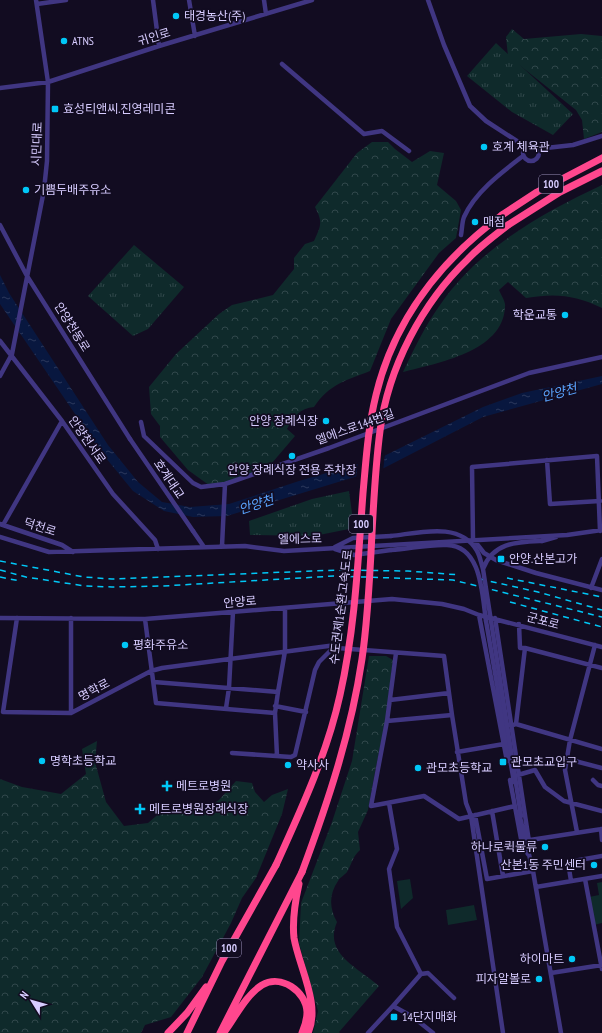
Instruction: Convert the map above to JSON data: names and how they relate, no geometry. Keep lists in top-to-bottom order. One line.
{"streets":{"highway":["100","수도권제1순환고속도로"],"street":["귀인로","시민대로","안양천동로","엘에스로144번길","안양천서로","호계대교","덕천로","엘에스로","안양로","군포로","명학로"]},"crossings":[["귀인로","시민대로"],["시민대로","안양천동로"],["시민대로","안양천서로"],["안양천동로","호계대교"],["안양천서로","엘에스로"],["호계대교","엘에스로"],["덕천로","엘에스로"],["안양로","군포로"],["안양로","명학로"]],"water":["안양천"],"places":{"other":["태경농산(주)","ATNS","호계 체육관","기쁨두배주유소","매점","학운교통","안양 장례식장","안양 장례식장 전용 주차장","평화주유소","명학초등학교","약사사","관모초등학교","하나로퀵물류","산본1동 주민센터","하이마트","피자알볼로"],"transit":["효성티앤씨.진영레미콘","안양.산본고가","관모초교입구","14단지매화"],"health":["메트로병원","메트로병원장례식장"]},"north":"top left"}
